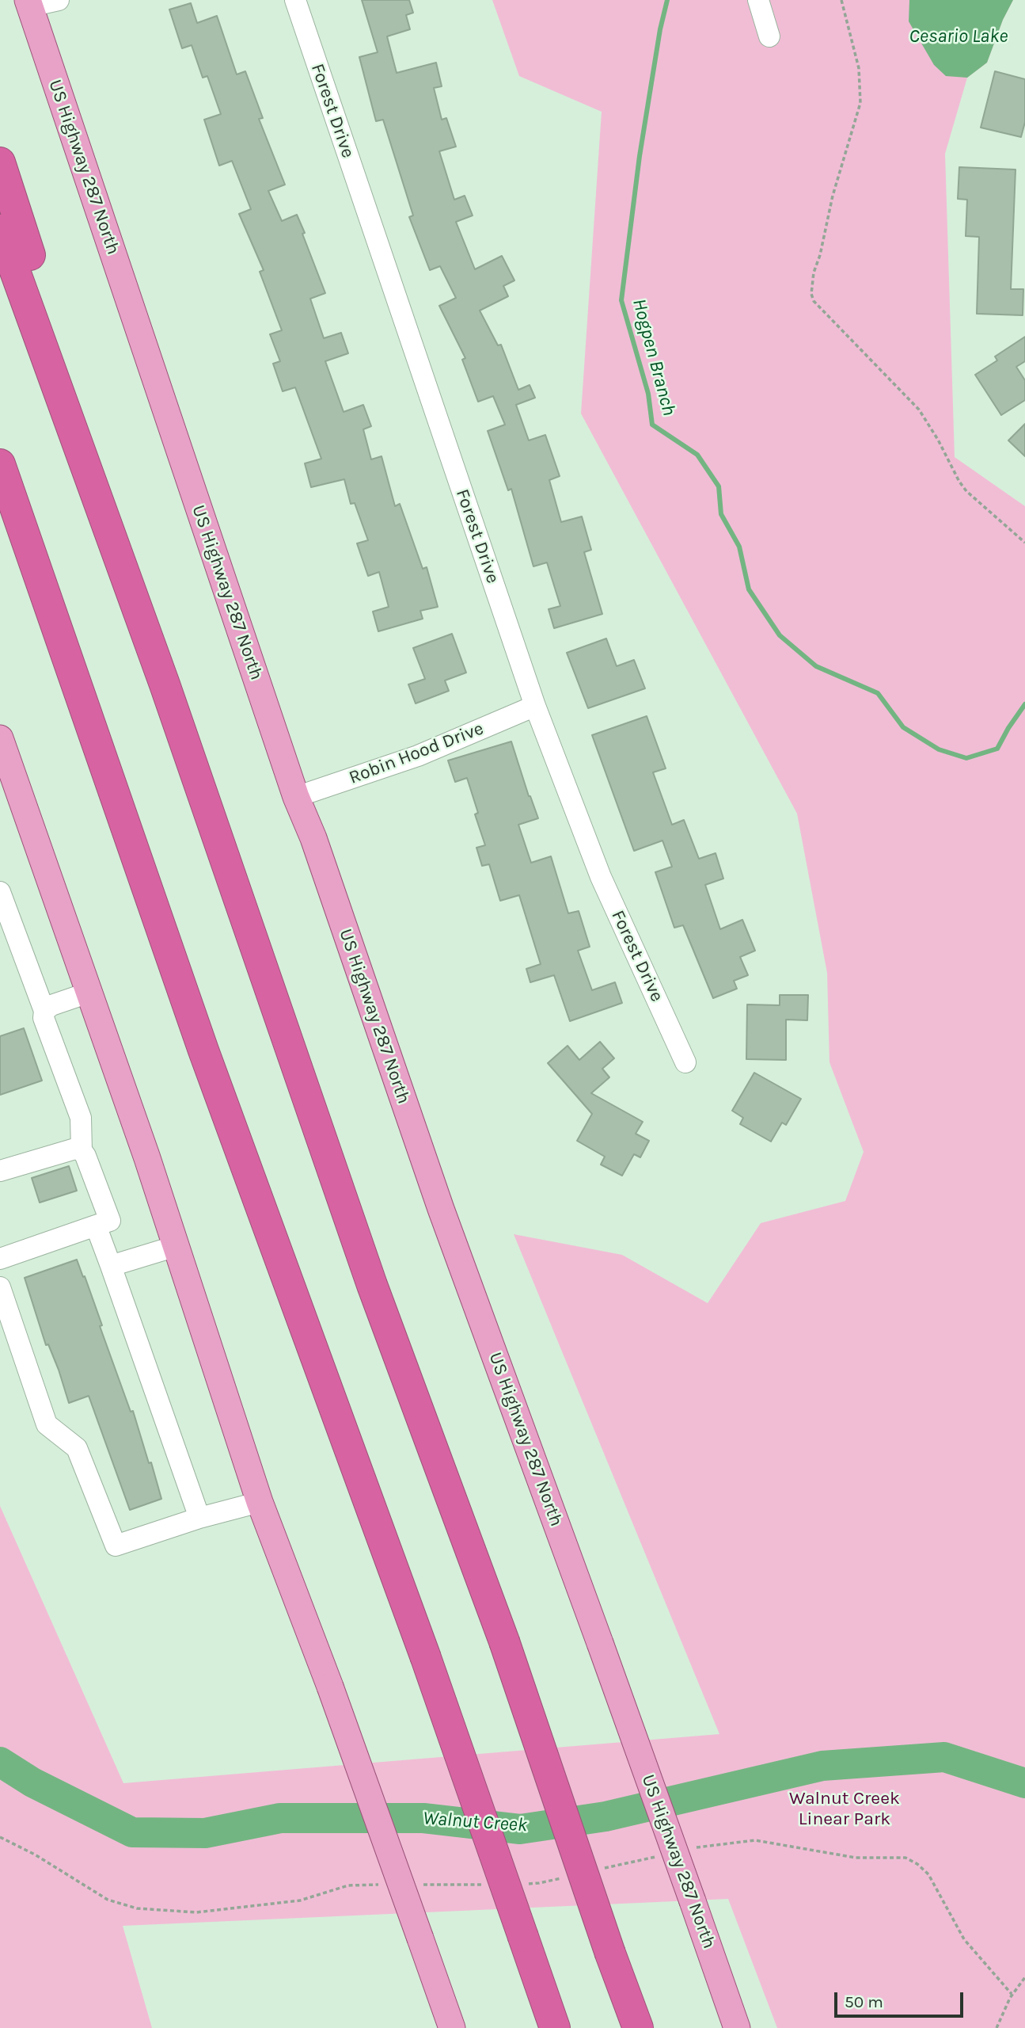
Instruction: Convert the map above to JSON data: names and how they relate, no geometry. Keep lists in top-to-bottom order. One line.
{"streets":{"main road":["US Highway 287 North"],"street":["Forest Drive","Robin Hood Drive"]},"crossings":[["Forest Drive","Robin Hood Drive"],["US Highway 287 North","Robin Hood Drive"]],"water":["Cesario Lake","Hogpen Branch","Walnut Creek"],"parks":["Walnut Creek Linear Park"],"scale_bar":"50 m"}
